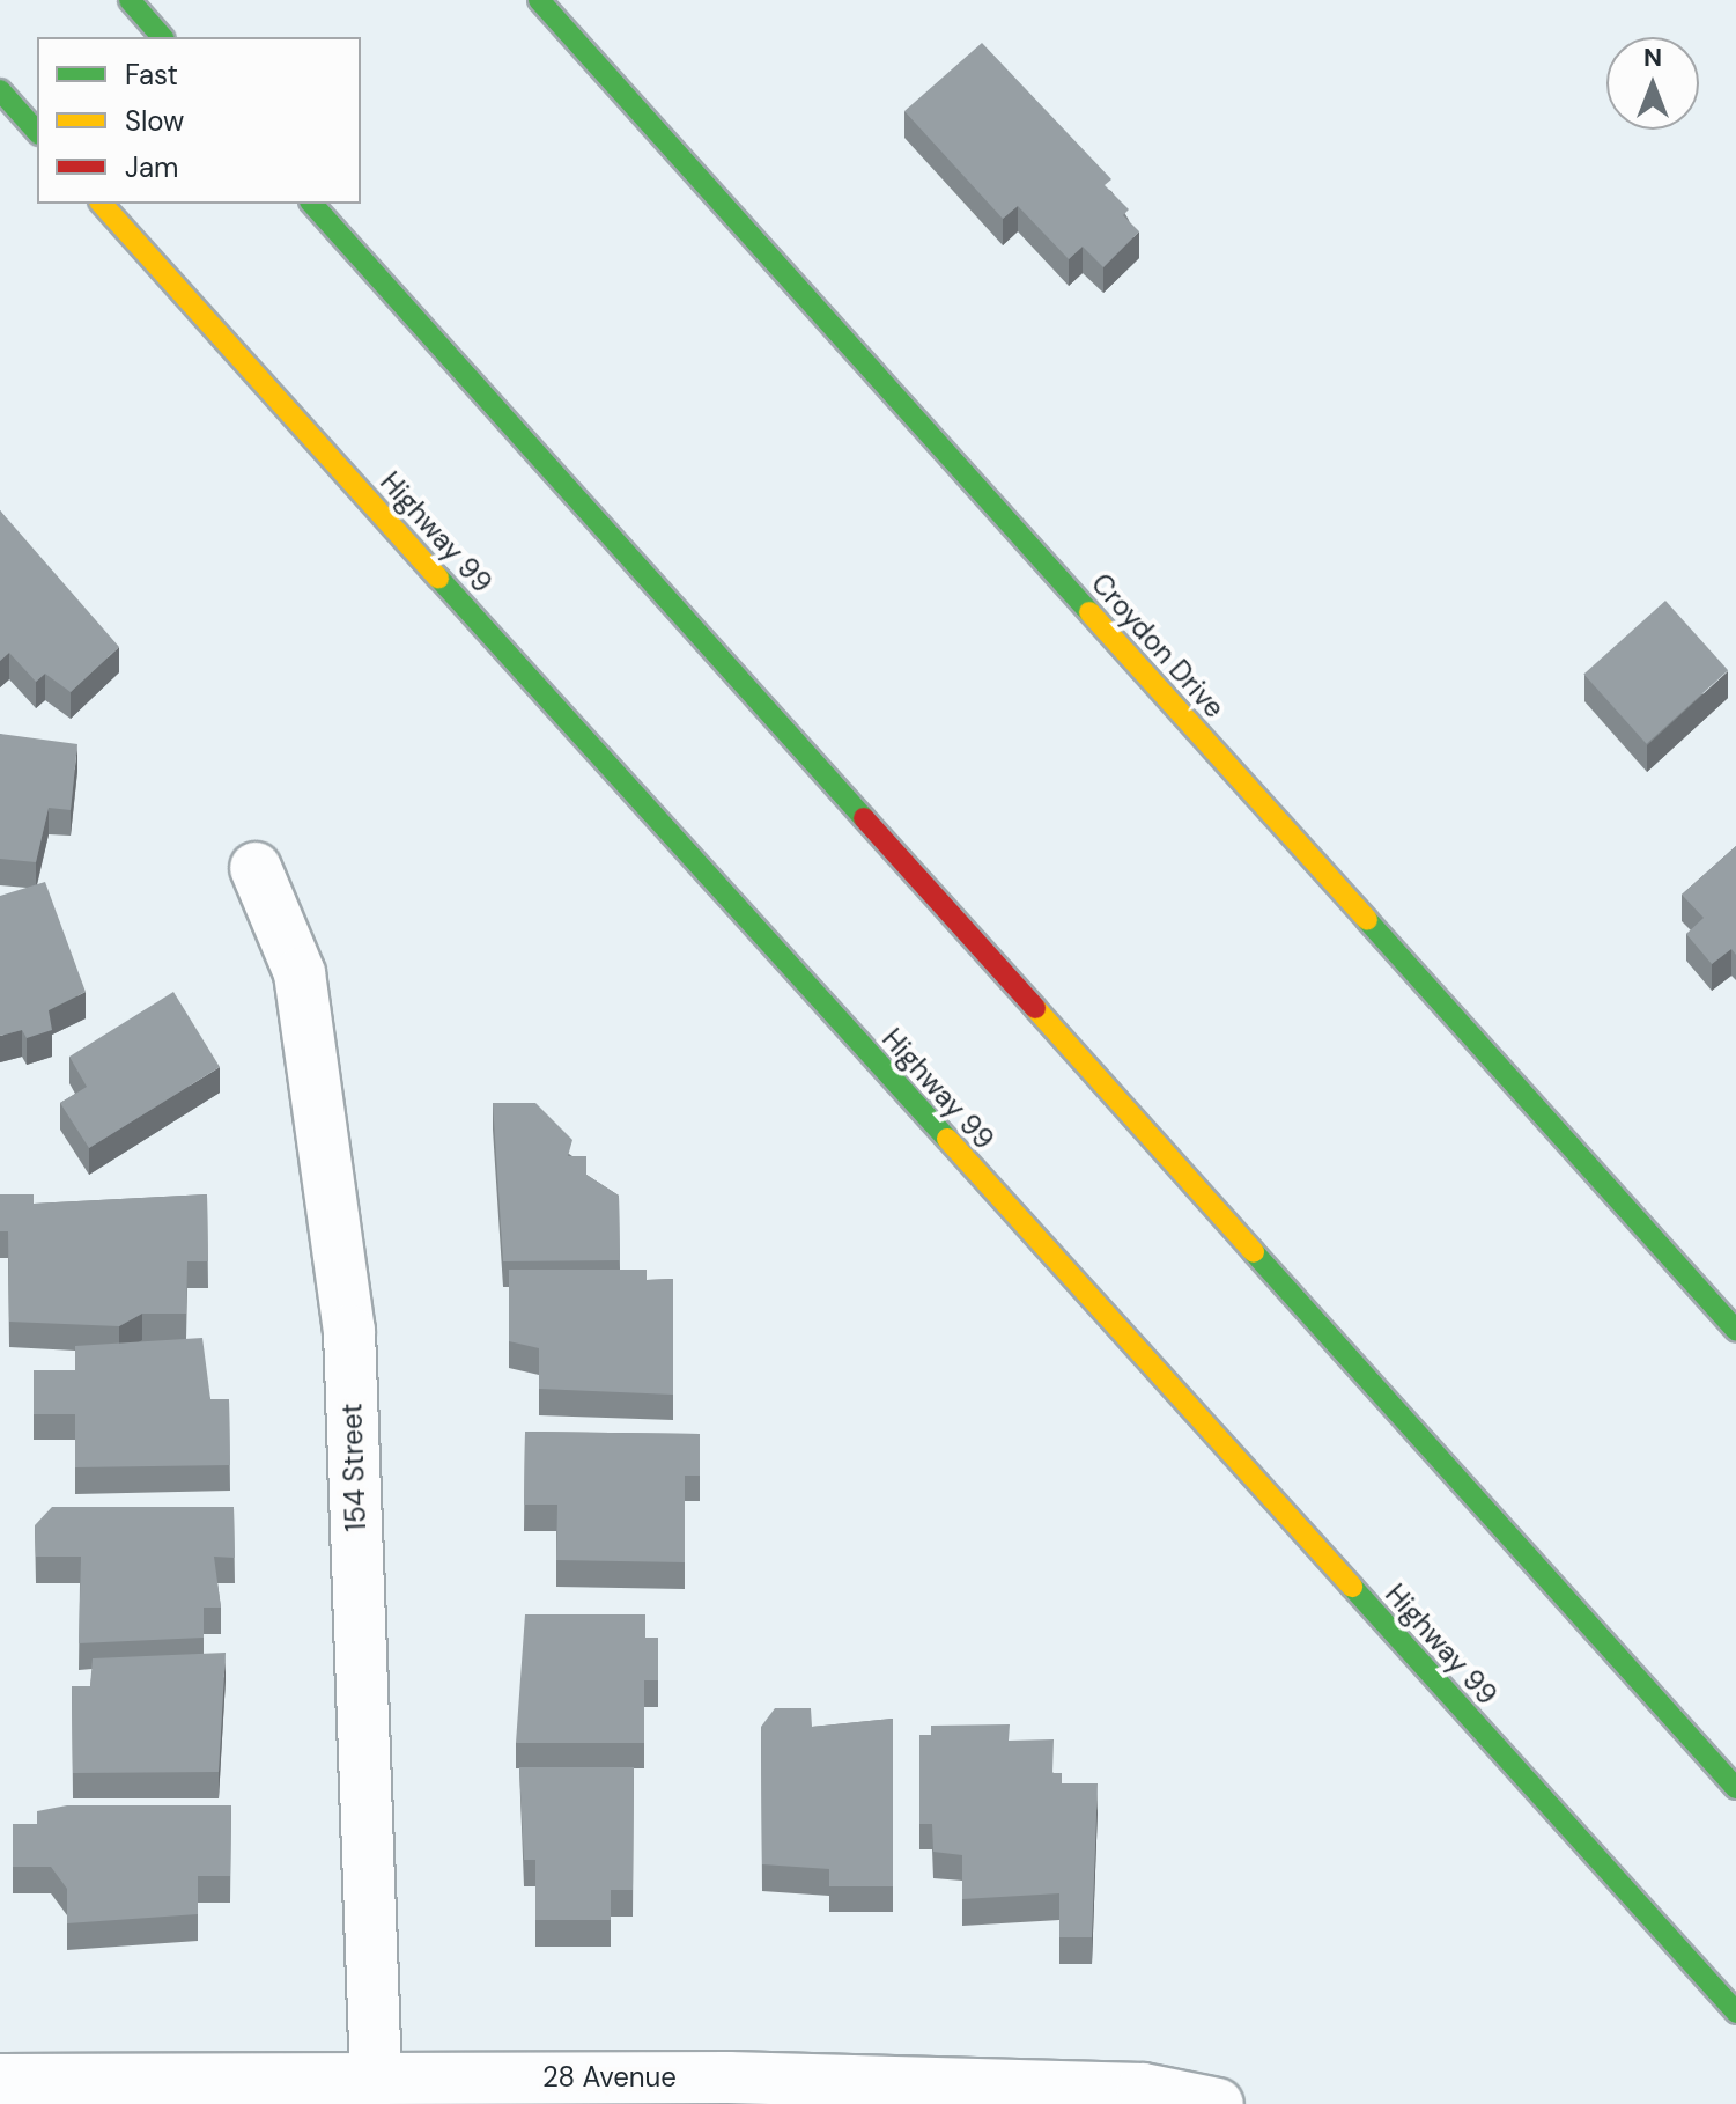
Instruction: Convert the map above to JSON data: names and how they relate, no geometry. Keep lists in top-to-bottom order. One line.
{"streets":{"main road":["Highway 99","Croydon Drive"],"street":["154 Street","28 Avenue"]},"crossings":[["154 Street","28 Avenue"]],"legend":["Fast","Slow","Jam"],"north":"top"}
